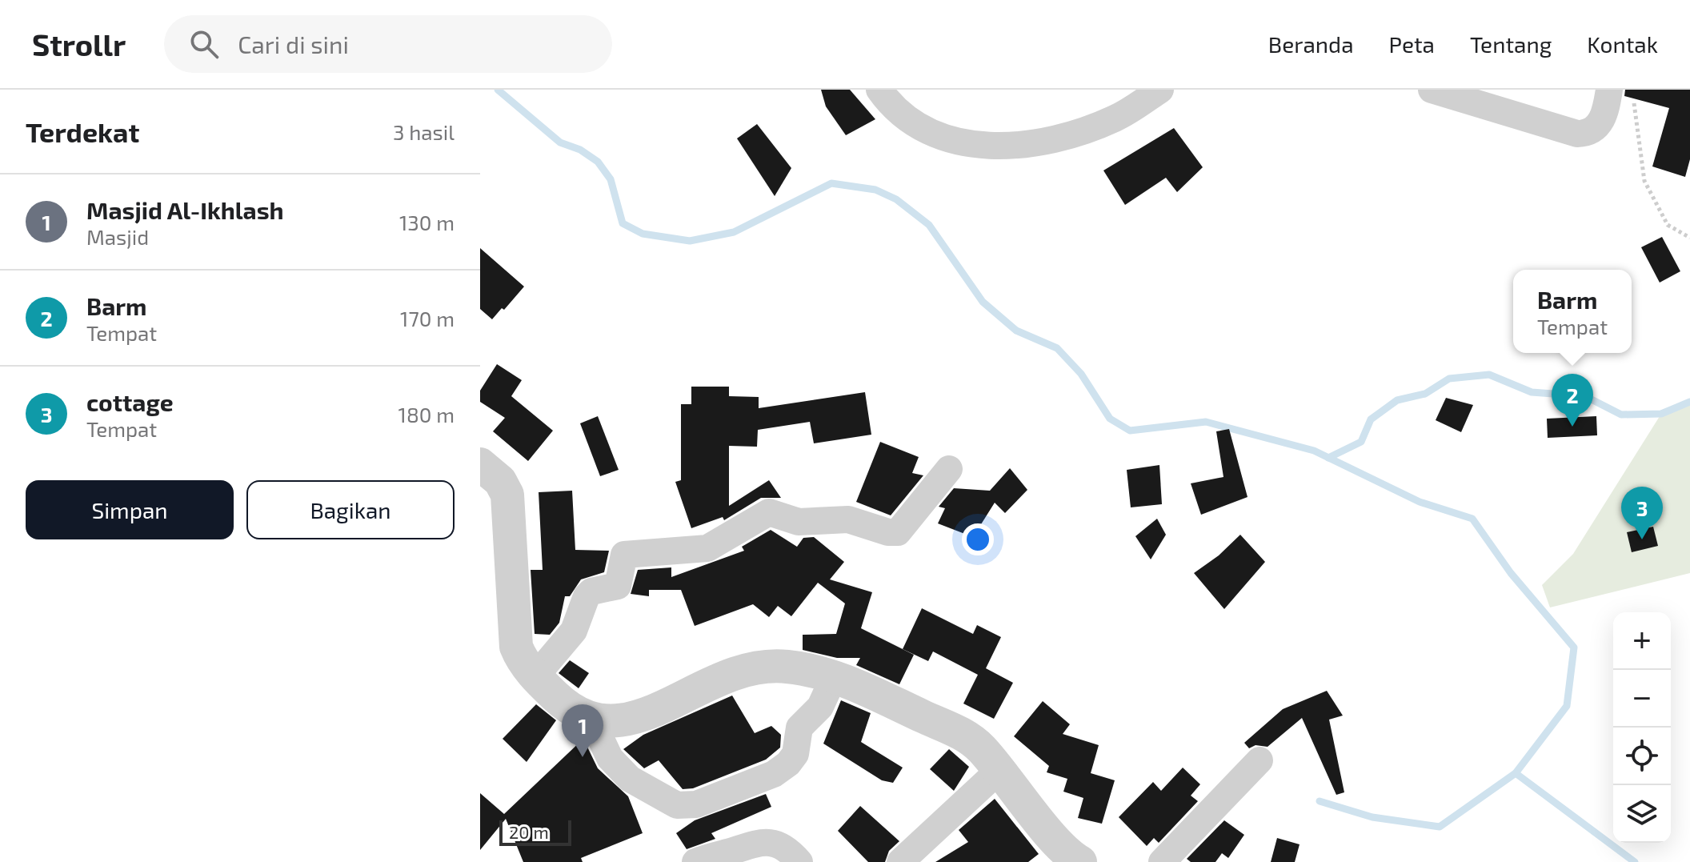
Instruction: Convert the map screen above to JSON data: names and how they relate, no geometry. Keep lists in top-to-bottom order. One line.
{"scale_bar":"20 m","page":{"header":"Strollr","search":"Cari di sini","nav":["Beranda","Peta","Tentang","Kontak"],"heading":["Terdekat","3 hasil"],"list":[{"mark":"1","name":"Masjid Al-Ikhlash","note":"Masjid","value":"130 m"},{"mark":"2","name":"Barm","note":"Tempat","value":"170 m"},{"mark":"3","name":"cottage","note":"Tempat","value":"180 m"}],"popup":["Barm","Tempat"],"pins":["2","3","1"],"buttons":["Simpan","Bagikan"],"map_buttons":["+","−"],"scale":"20 m"}}
